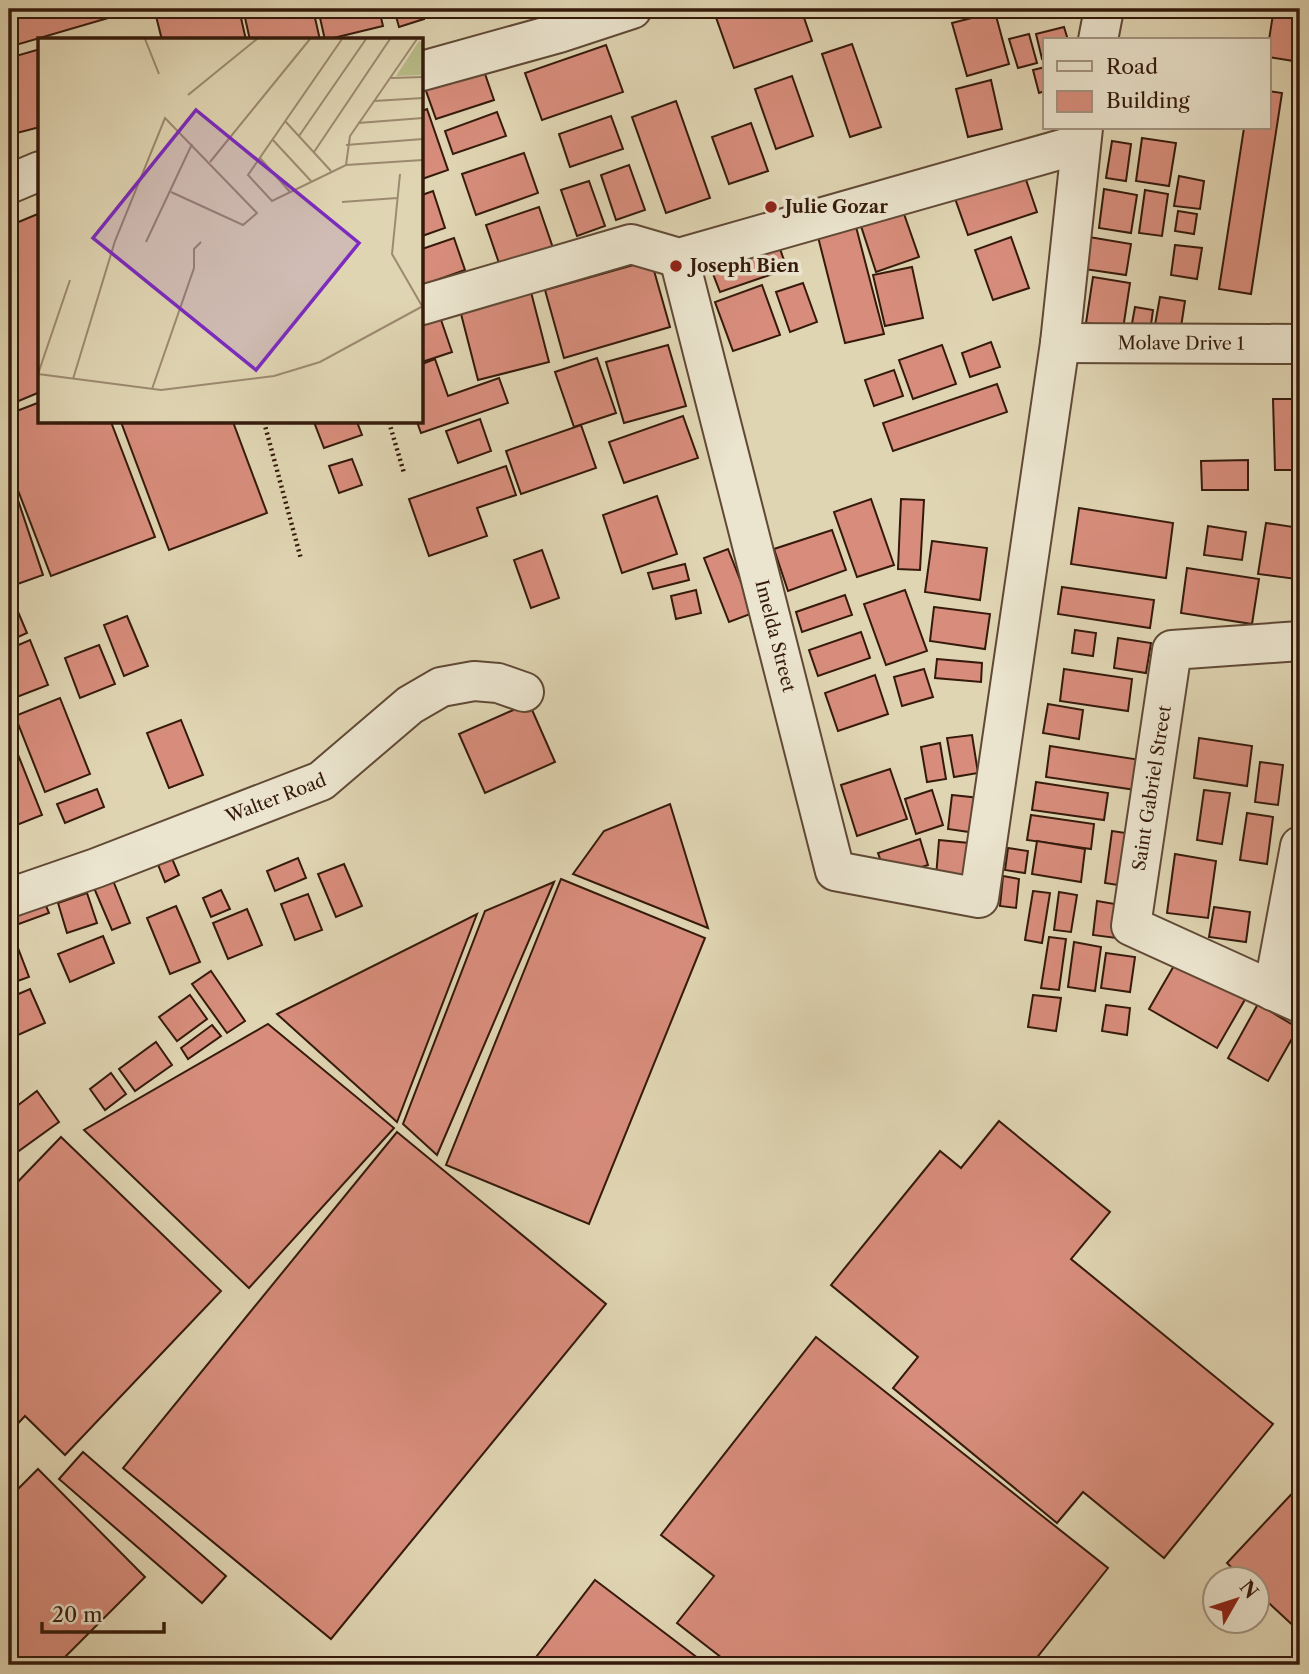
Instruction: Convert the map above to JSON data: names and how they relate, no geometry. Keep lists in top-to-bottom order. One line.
{"streets":{"street":["Molave Drive 1","Imelda Street","Saint Gabriel Street","Walter Road"]},"crossings":[["Molave Drive 1","Imelda Street"]],"places":["Julie Gozar","Joseph Bien"],"legend":["Road","Building"],"scale_bar":"20 m","north":"top right"}
